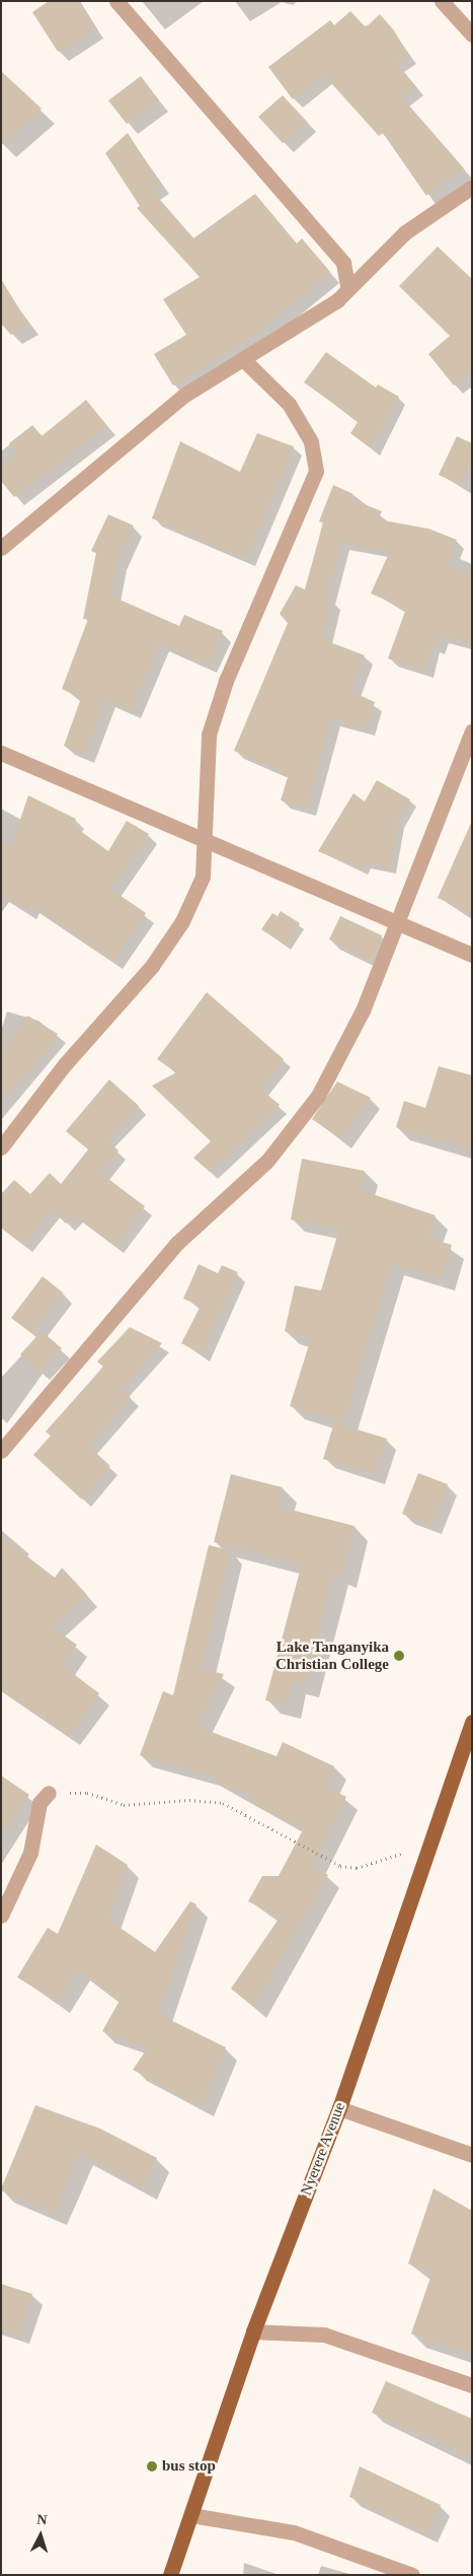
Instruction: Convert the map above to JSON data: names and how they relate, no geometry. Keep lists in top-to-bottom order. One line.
{"streets":{"main road":["Nyerere Avenue"]},"places":["Lake Tanganyika Christian College","bus stop"],"north":"top"}
